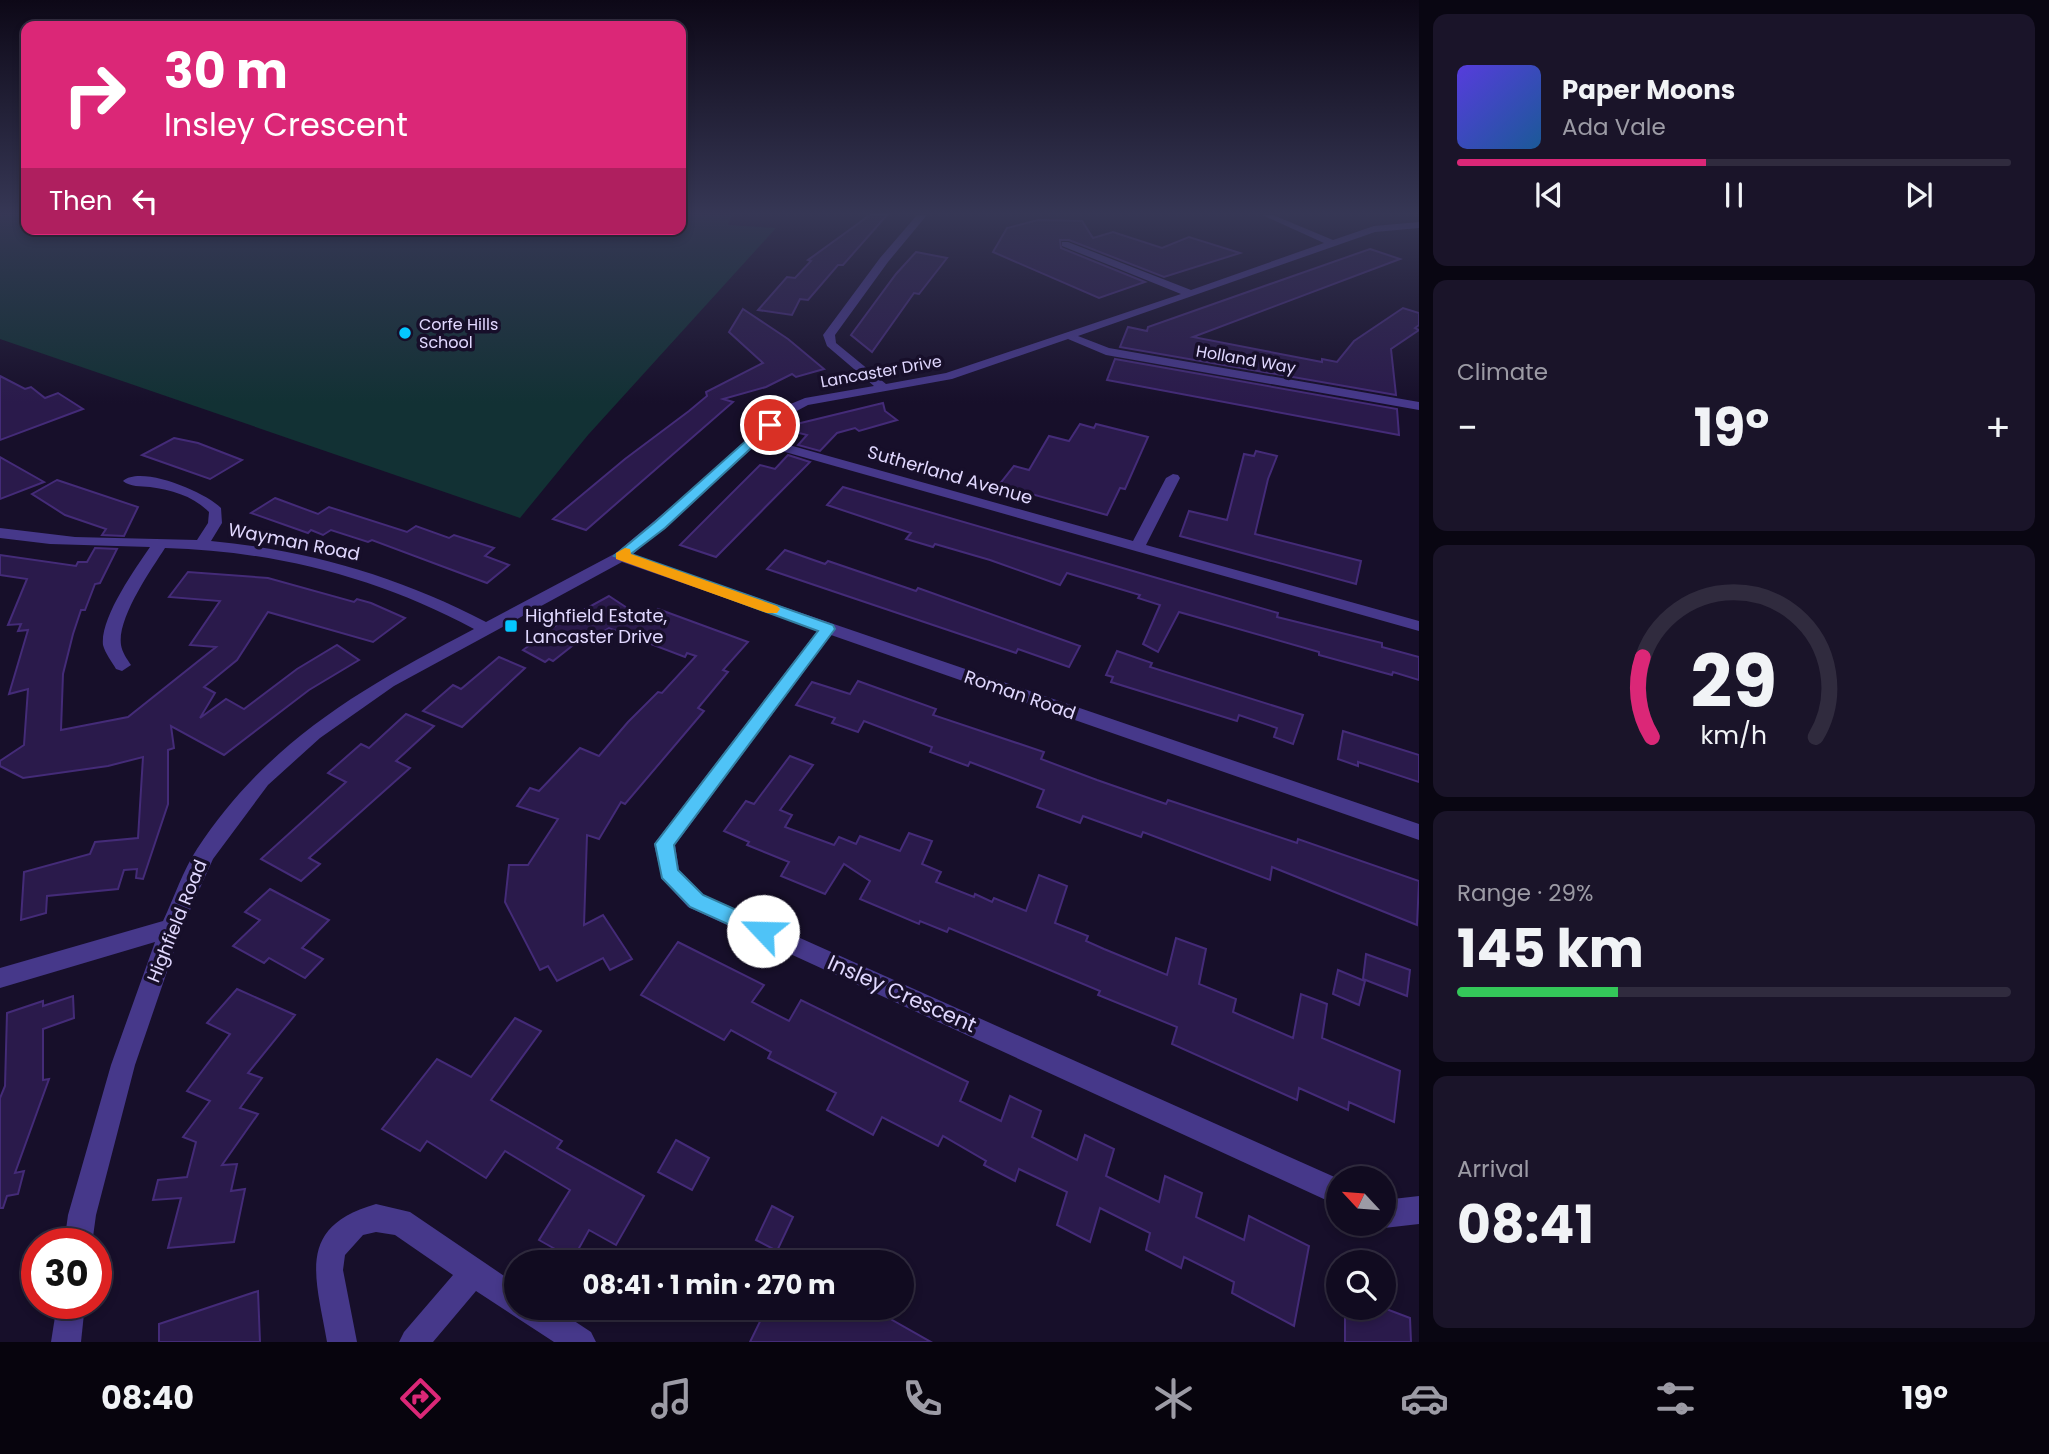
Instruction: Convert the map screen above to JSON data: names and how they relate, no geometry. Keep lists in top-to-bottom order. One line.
{"streets":{"street":["Holland Way","Lancaster Drive","Sutherland Avenue","Wayman Road","Roman Road","Highfield Road","Insley Crescent"]},"crossings":[["Holland Way","Lancaster Drive"],["Lancaster Drive","Sutherland Avenue"],["Lancaster Drive","Roman Road"],["Lancaster Drive","Highfield Road"],["Wayman Road","Highfield Road"],["Roman Road","Highfield Road"],["Roman Road","Insley Crescent"]],"places":{"other":["Corfe Hills School"],"transit":["Highfield Estate, Lancaster Drive"]},"north":"top left","page":{"turn":["30 m","Insley Crescent"],"song":["Paper Moons","Ada Vale"],"then":"Then","tile":["Climate",["Range · 29%","145 km"],["Arrival","08:41"]],"heat":["−","19°","+"],"limit":"30","trip":"08:41 · 1 min · 270 m","tabs":["08:40","19°"],"gauge":["29","km/h"]}}
